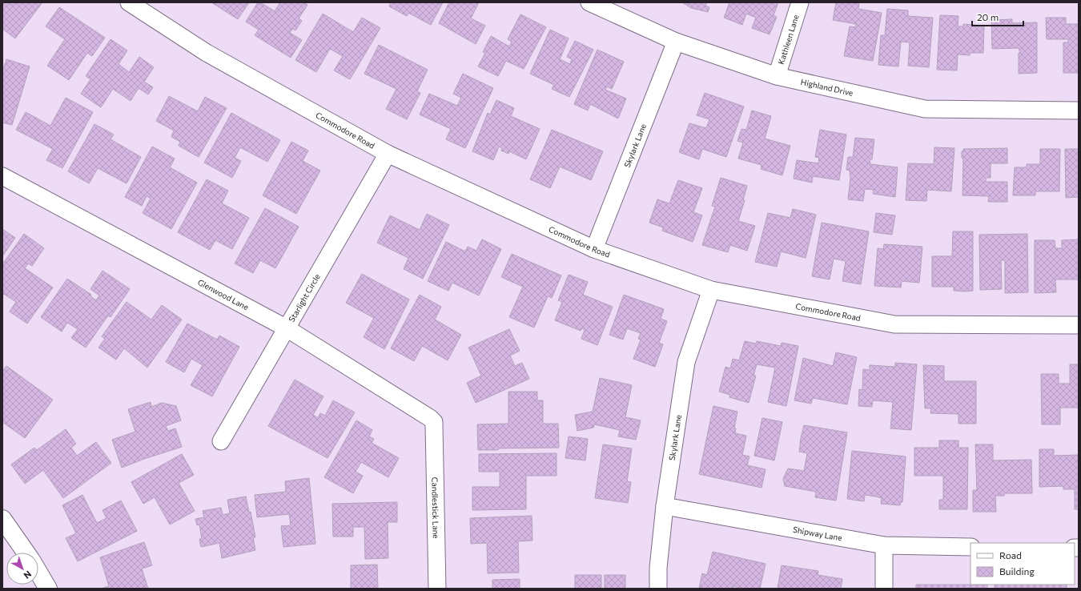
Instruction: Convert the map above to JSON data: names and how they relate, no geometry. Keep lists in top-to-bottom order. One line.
{"streets":{"street":["Kathleen Lane","Highland Drive","Commodore Road","Skylark Lane","Glenwood Lane","Starlight Circle","Candlestick Lane","Shipway Lane"]},"crossings":[["Kathleen Lane","Highland Drive"],["Highland Drive","Skylark Lane"],["Commodore Road","Skylark Lane"],["Commodore Road","Starlight Circle"],["Skylark Lane","Shipway Lane"],["Glenwood Lane","Starlight Circle"],["Glenwood Lane","Candlestick Lane"]],"legend":["Road","Building"],"scale_bar":"20 m","north":"bottom right"}
